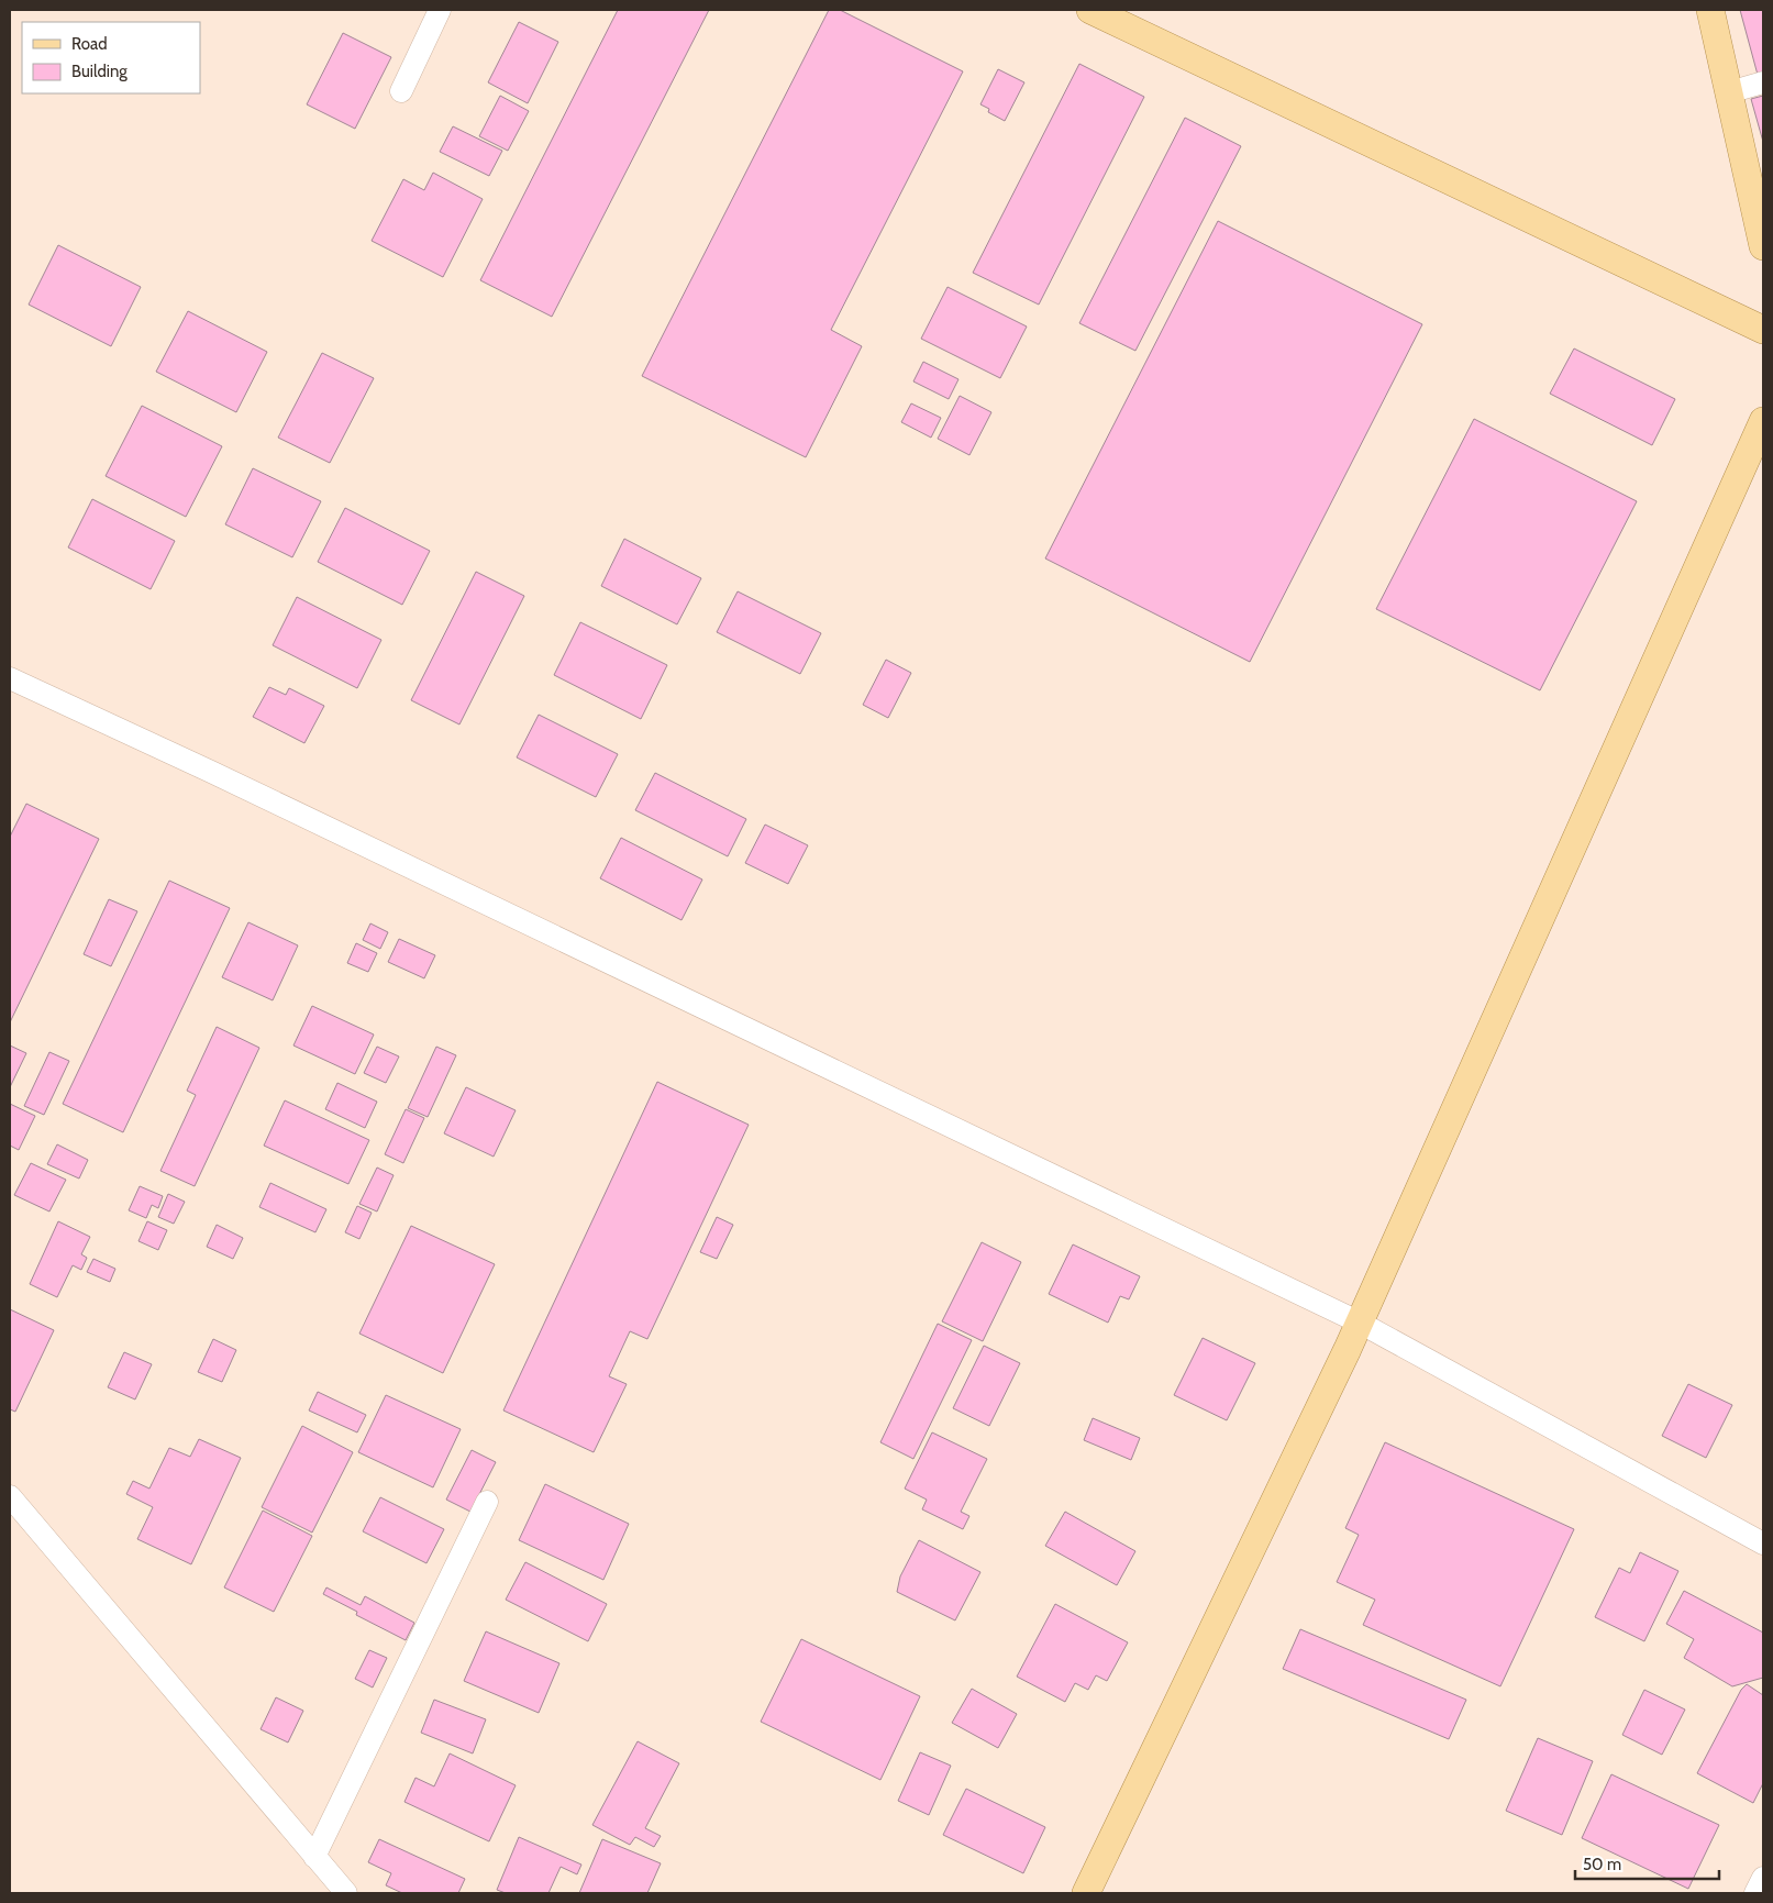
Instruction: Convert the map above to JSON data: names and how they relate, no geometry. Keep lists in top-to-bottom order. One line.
{"legend":["Road","Building"],"scale_bar":"50 m"}
